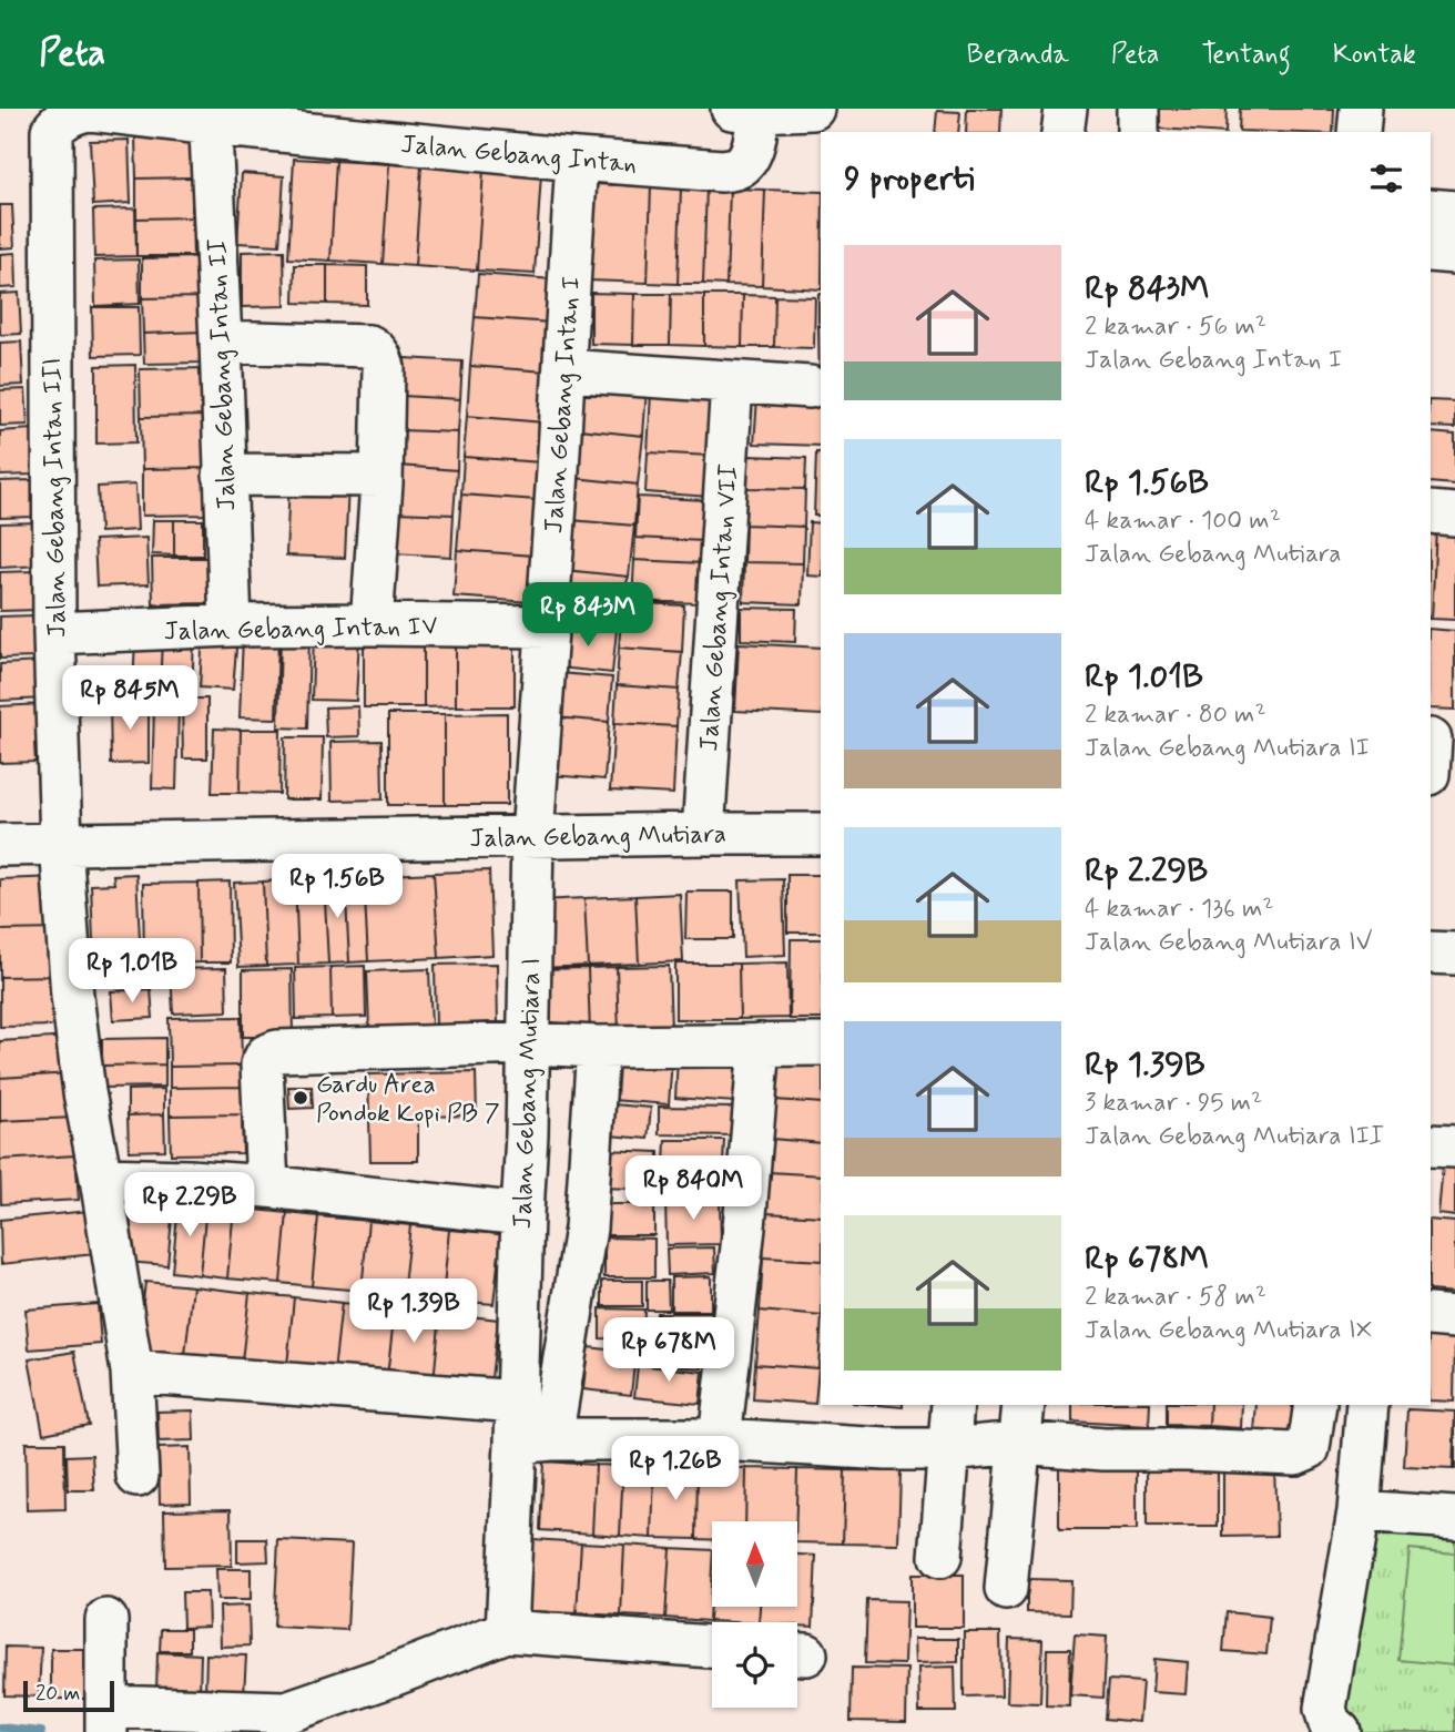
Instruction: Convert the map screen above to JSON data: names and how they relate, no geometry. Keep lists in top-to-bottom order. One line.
{"streets":{"street":["Jalan Gebang Intan","Jalan Gebang Intan II","Jalan Gebang Intan I","Jalan Gebang Intan III","Jalan Gebang Intan VII","Jalan Gebang Intan IV","Jalan Gebang Mutiara","Jalan Gebang Mutiara I"]},"crossings":[["Jalan Gebang Intan","Jalan Gebang Intan II"],["Jalan Gebang Intan","Jalan Gebang Intan I"],["Jalan Gebang Intan","Jalan Gebang Intan III"],["Jalan Gebang Intan II","Jalan Gebang Intan IV"],["Jalan Gebang Intan I","Jalan Gebang Intan IV"],["Jalan Gebang Intan I","Jalan Gebang Mutiara"],["Jalan Gebang Intan I","Jalan Gebang Mutiara I"],["Jalan Gebang Intan III","Jalan Gebang Intan IV"],["Jalan Gebang Intan III","Jalan Gebang Mutiara"],["Jalan Gebang Intan VII","Jalan Gebang Mutiara"],["Jalan Gebang Mutiara","Jalan Gebang Mutiara I"]],"places":["Gardu Area Pondok Kopi PB 7"],"scale_bar":"20 m","north":"top","page":{"header":"Peta","nav":["Beranda","Peta","Tentang","Kontak"],"heading":"9 properti","list":[{"name":"Rp 843M","note":"2 kamar · 56 m² · Jalan Gebang Intan I"},{"name":"Rp 1.56B","note":"4 kamar · 100 m² · Jalan Gebang Mutiara"},{"name":"Rp 1.01B","note":"2 kamar · 80 m² · Jalan Gebang Mutiara II"},{"name":"Rp 2.29B","note":"4 kamar · 136 m² · Jalan Gebang Mutiara IV"},{"name":"Rp 1.39B","note":"3 kamar · 95 m² · Jalan Gebang Mutiara III"},{"name":"Rp 678M","note":"2 kamar · 58 m² · Jalan Gebang Mutiara IX"}],"price":["Rp 843M","Rp 845M","Rp 1.56B","Rp 1.01B","Rp 840M","Rp 2.29B","Rp 1.39B","Rp 678M","Rp 1.26B"],"scale":"20 m"}}
